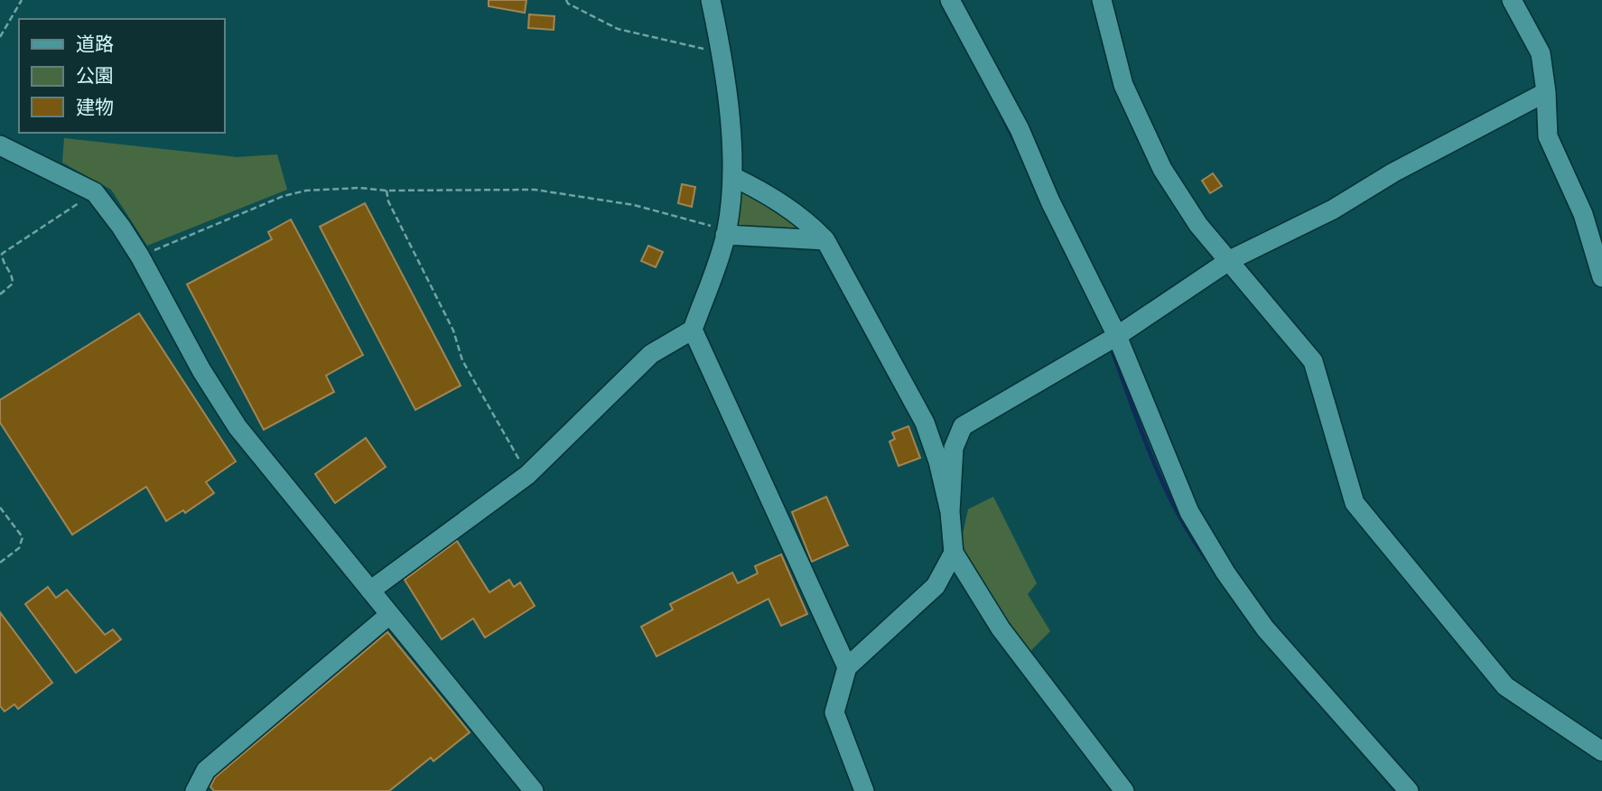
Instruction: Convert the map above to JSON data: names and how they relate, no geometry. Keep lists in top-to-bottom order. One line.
{"legend":["道路","公園","建物"]}
